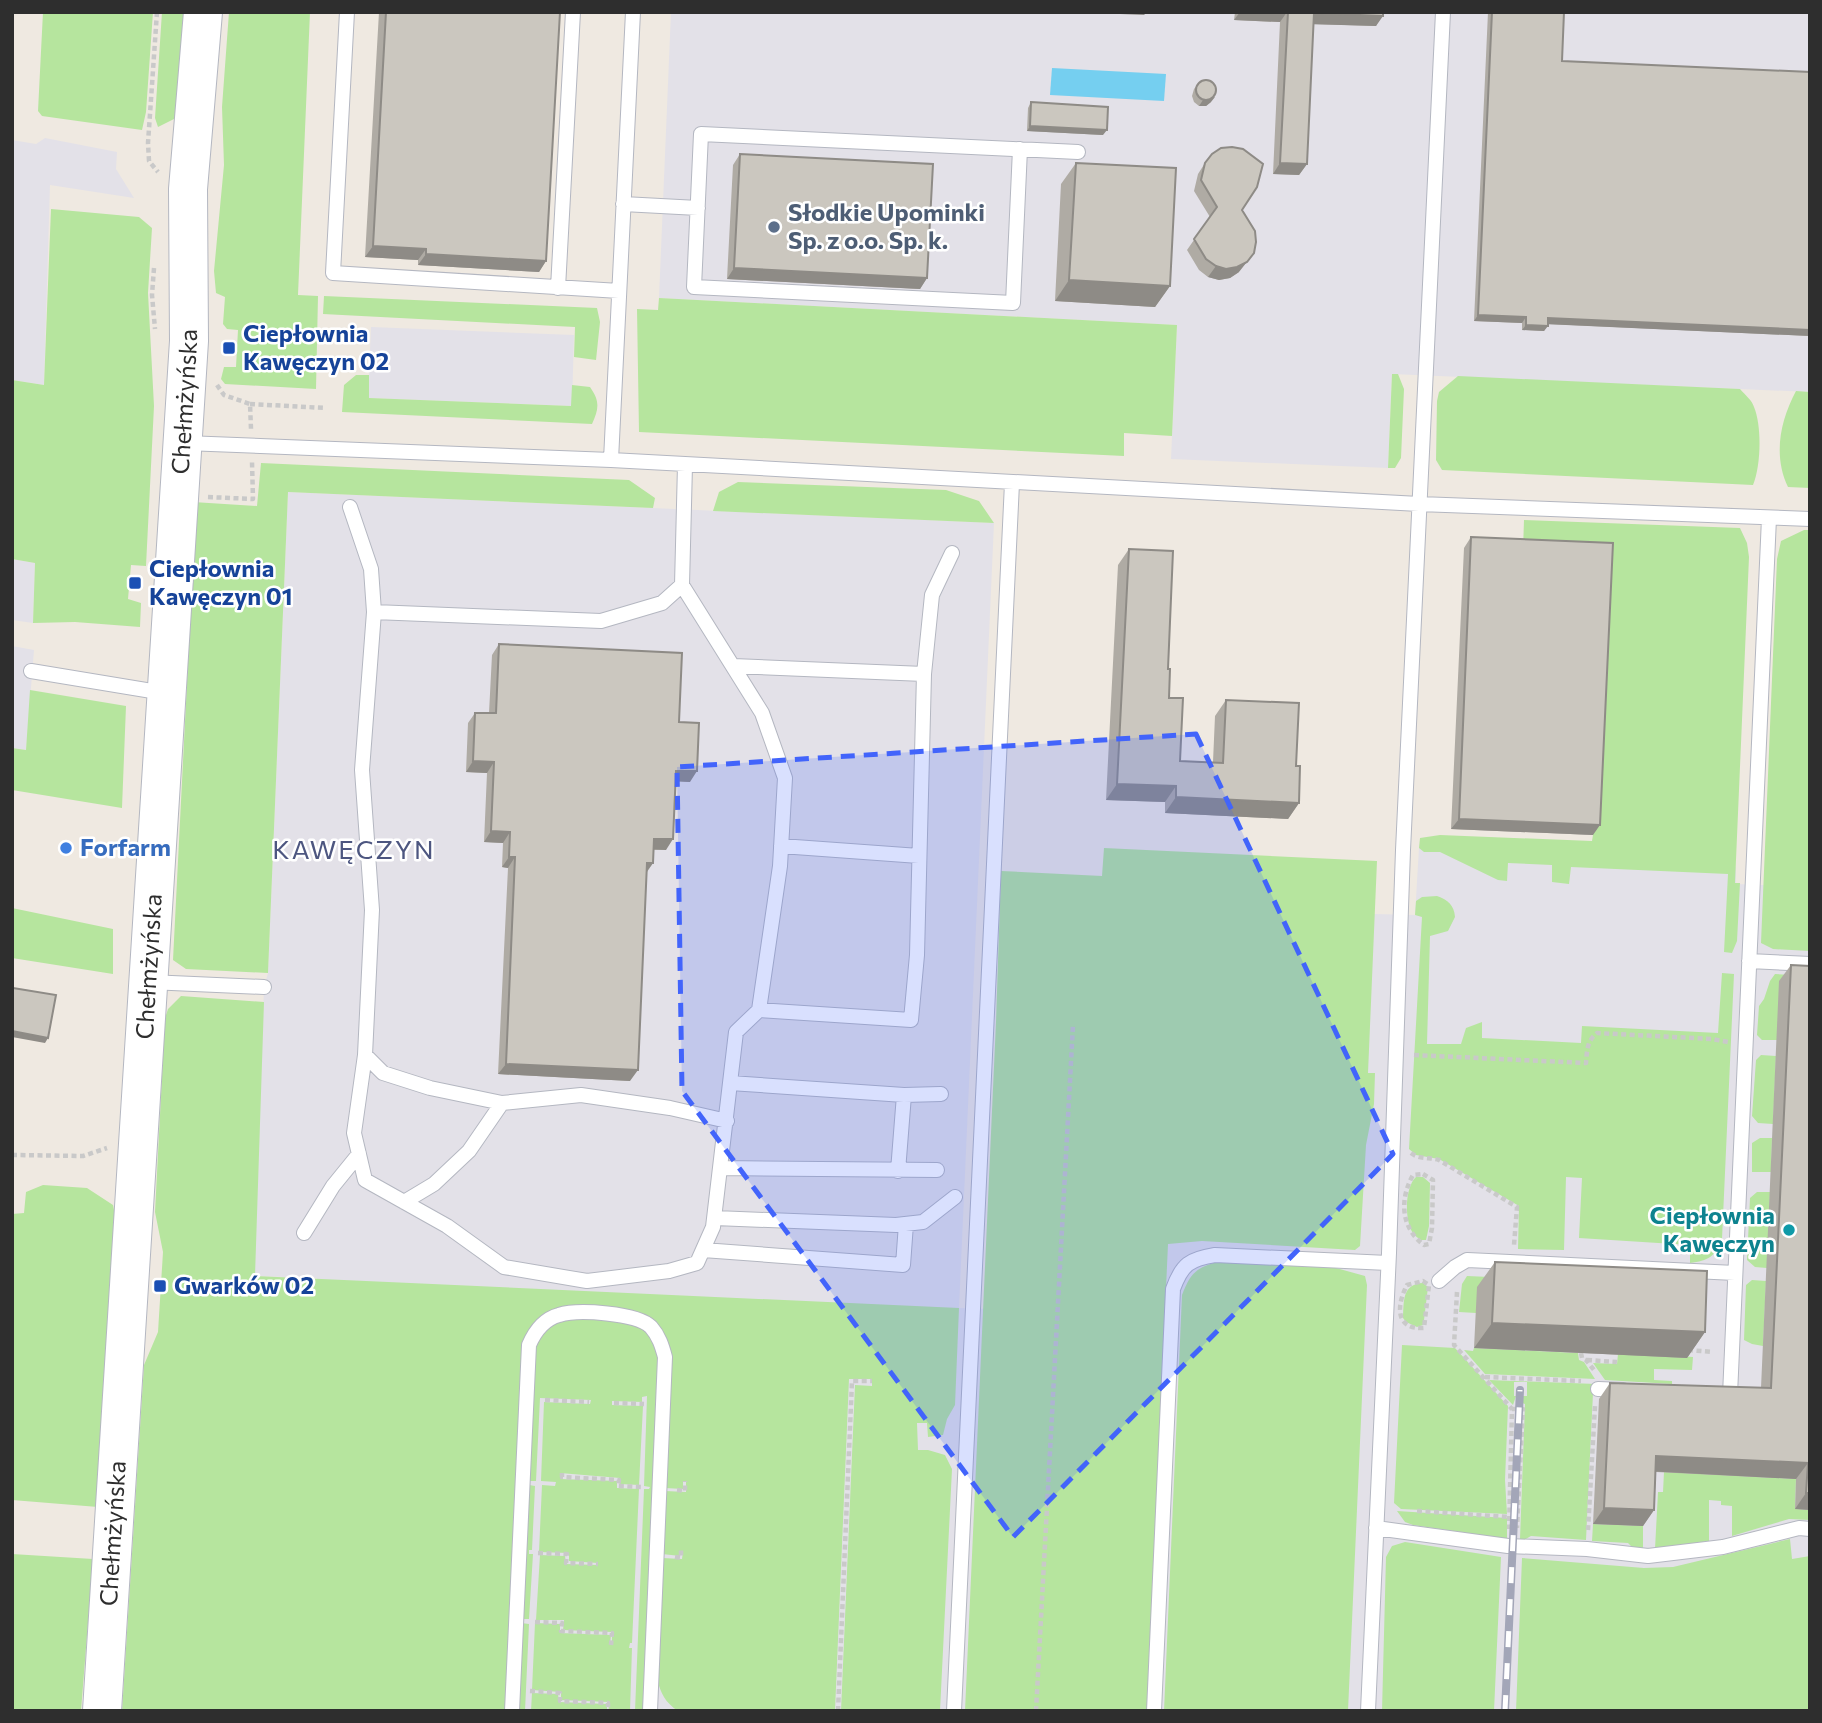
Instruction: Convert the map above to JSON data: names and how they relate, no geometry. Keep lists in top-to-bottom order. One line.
{"streets":{"street":["Chełmżyńska"]},"districts":["KAWĘCZYN"],"places":{"other":["Słodkie Upominki Sp. z o.o. Sp. k.","Forfarm","Ciepłownia Kawęczyn"],"transit":["Ciepłownia Kawęczyn 02","Ciepłownia Kawęczyn 01","Gwarków 02"]}}
